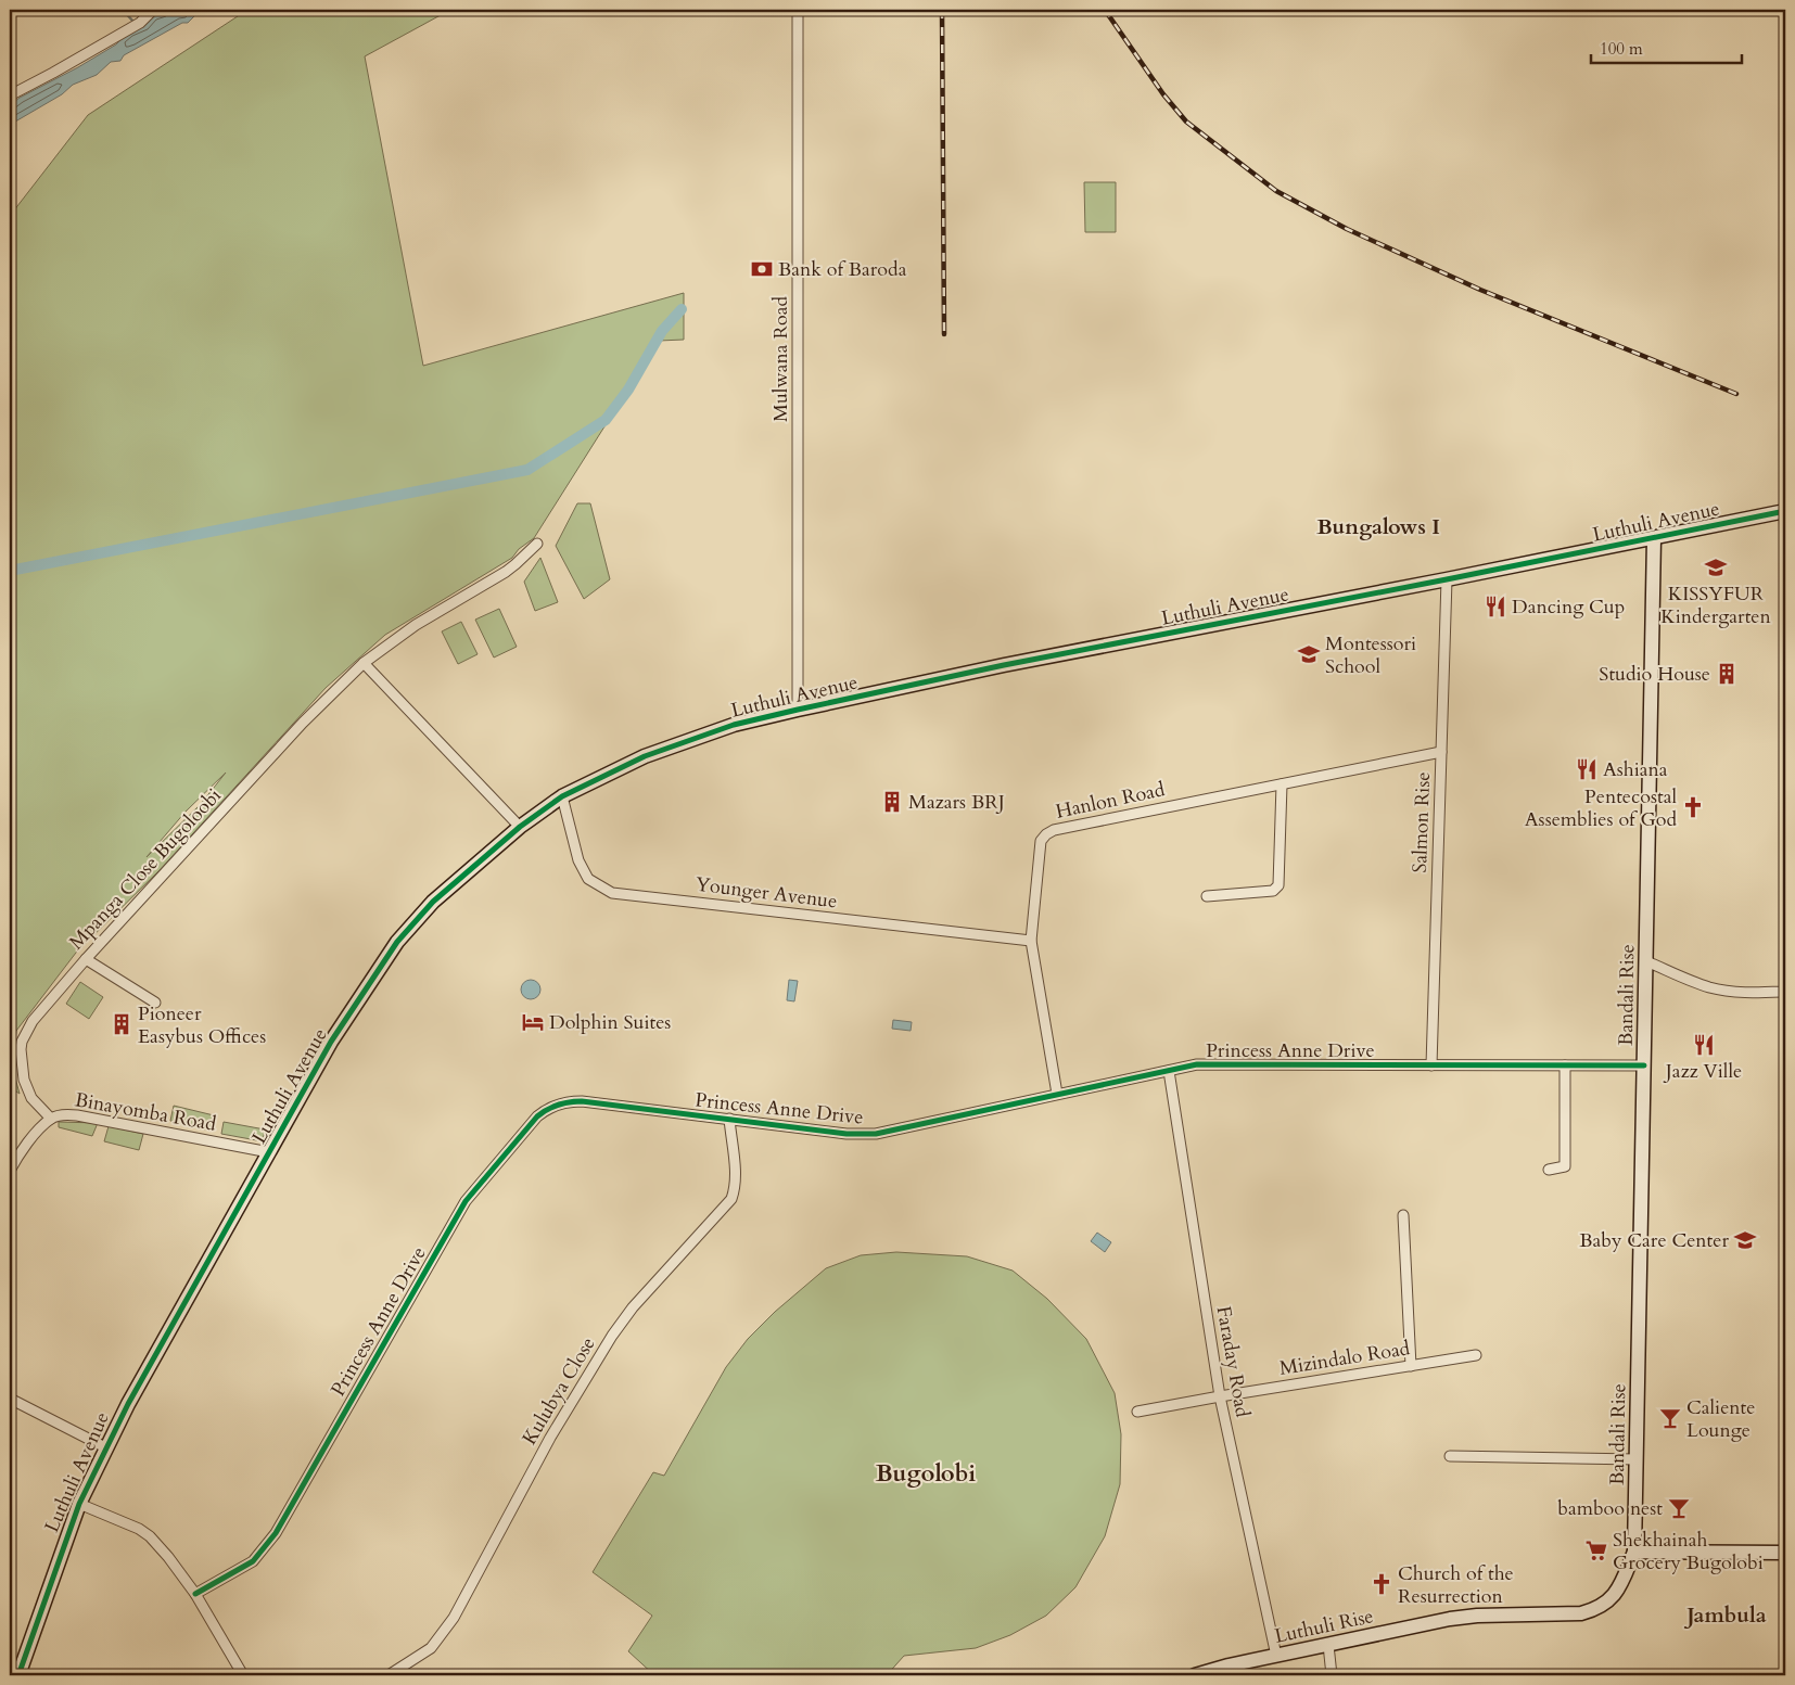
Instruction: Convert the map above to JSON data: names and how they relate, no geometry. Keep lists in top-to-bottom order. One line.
{"streets":{"street":["Mulwana Road","Luthuli Avenue","Hanlon Road","Salmon Rise","Mpanga Close Bugoloobi","Younger Avenue","Bandali Rise","Princess Anne Drive","Binayomba Road","Mizindalo Road","Faraday Road","Kulubya Close","Luthuli Rise"]},"crossings":[["Mulwana Road","Luthuli Avenue"],["Luthuli Avenue","Salmon Rise"],["Luthuli Avenue","Younger Avenue"],["Luthuli Avenue","Bandali Rise"],["Luthuli Avenue","Binayomba Road"],["Hanlon Road","Salmon Rise"],["Hanlon Road","Younger Avenue"],["Hanlon Road","Princess Anne Drive"],["Salmon Rise","Princess Anne Drive"],["Mpanga Close Bugoloobi","Binayomba Road"],["Bandali Rise","Princess Anne Drive"],["Bandali Rise","Luthuli Rise"],["Princess Anne Drive","Faraday Road"],["Princess Anne Drive","Kulubya Close"],["Mizindalo Road","Faraday Road"],["Faraday Road","Luthuli Rise"]],"districts":["Bungalows I","Bugolobi","Jambula"],"places":{"bank":["Bank of Baroda"],"school or university":["KISSYFUR Kindergarten","Montessori School","Baby Care Center"],"restaurant":["Dancing Cup","Ashiana","Jazz Ville"],"building":["Studio House","Mazars BRJ","Pioneer Easybus Offices"],"church":["Pentecostal Assemblies of God","Church of the Resurrection"],"hotel":["Dolphin Suites"],"bar":["Caliente Lounge","bamboo nest"],"supermarket":["Shekhainah Grocery Bugolobi"]},"scale_bar":"100 m"}
